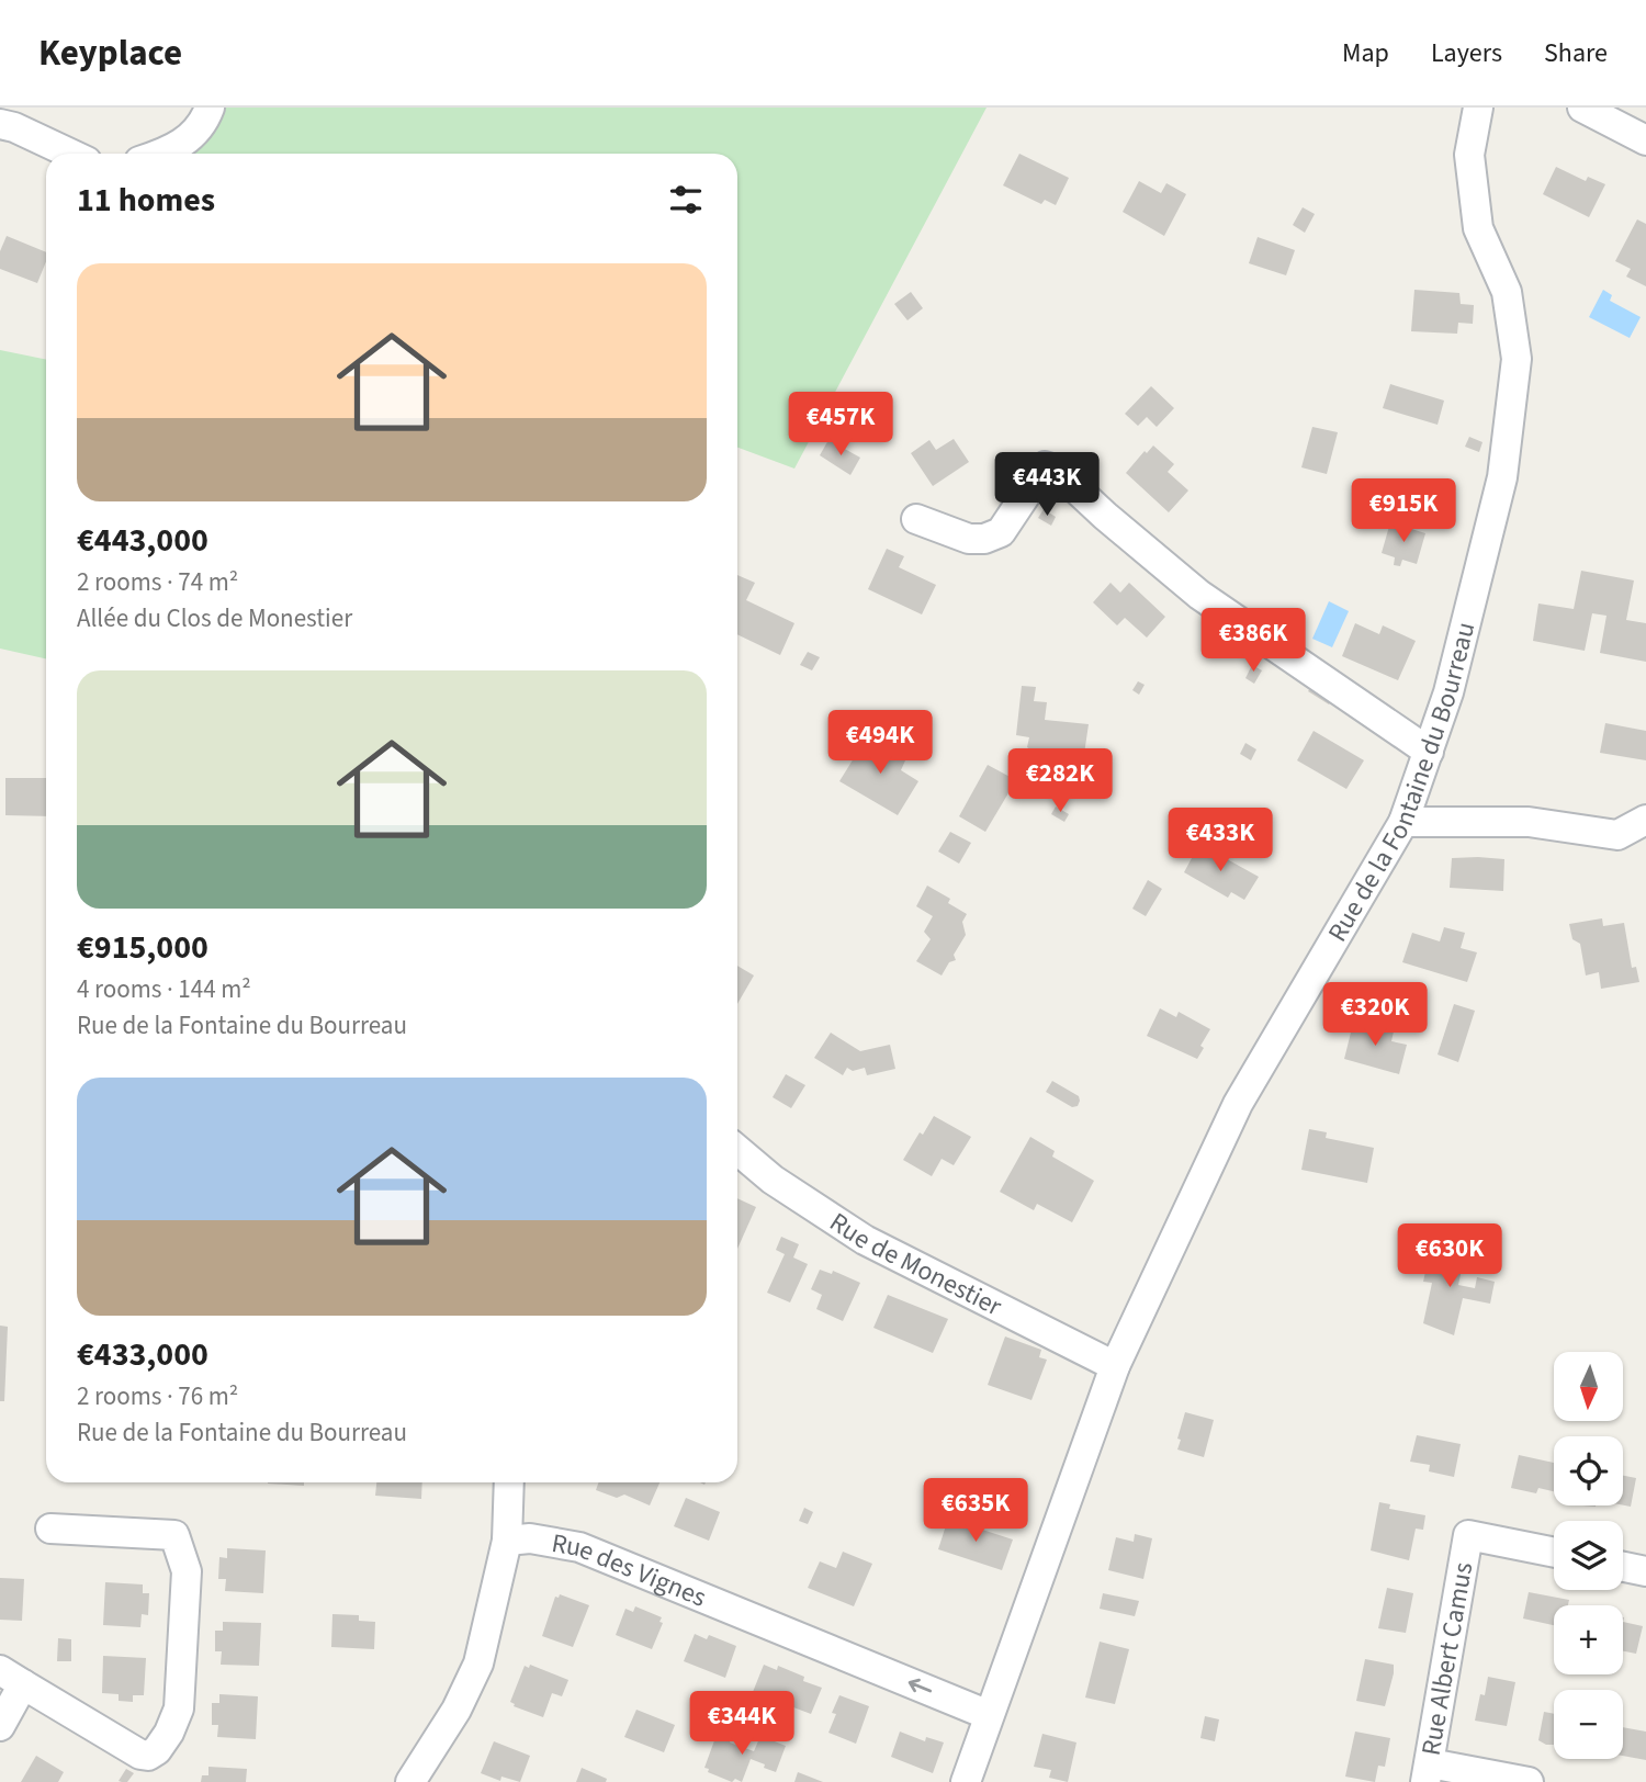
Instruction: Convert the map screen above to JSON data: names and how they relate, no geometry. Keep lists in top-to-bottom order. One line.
{"streets":{"street":["Rue de la Fontaine du Bourreau","Rue de Monestier","Rue des Vignes","Rue Albert Camus"]},"crossings":[["Rue de la Fontaine du Bourreau","Rue de Monestier"],["Rue de la Fontaine du Bourreau","Rue des Vignes"]],"one_way":["Rue des Vignes"],"north":"bottom","page":{"header":"Keyplace","nav":["Map","Layers","Share"],"heading":"11 homes","list":[{"name":"€443,000","note":"2 rooms · 74 m² · Allée du Clos de Monestier"},{"name":"€915,000","note":"4 rooms · 144 m² · Rue de la Fontaine du Bourreau"},{"name":"€433,000","note":"2 rooms · 76 m² · Rue de la Fontaine du Bourreau"}],"price":["€457K","€443K","€915K","€386K","€494K","€282K","€433K","€320K","€630K","€635K","€344K"],"map_buttons":["+","−"]}}
